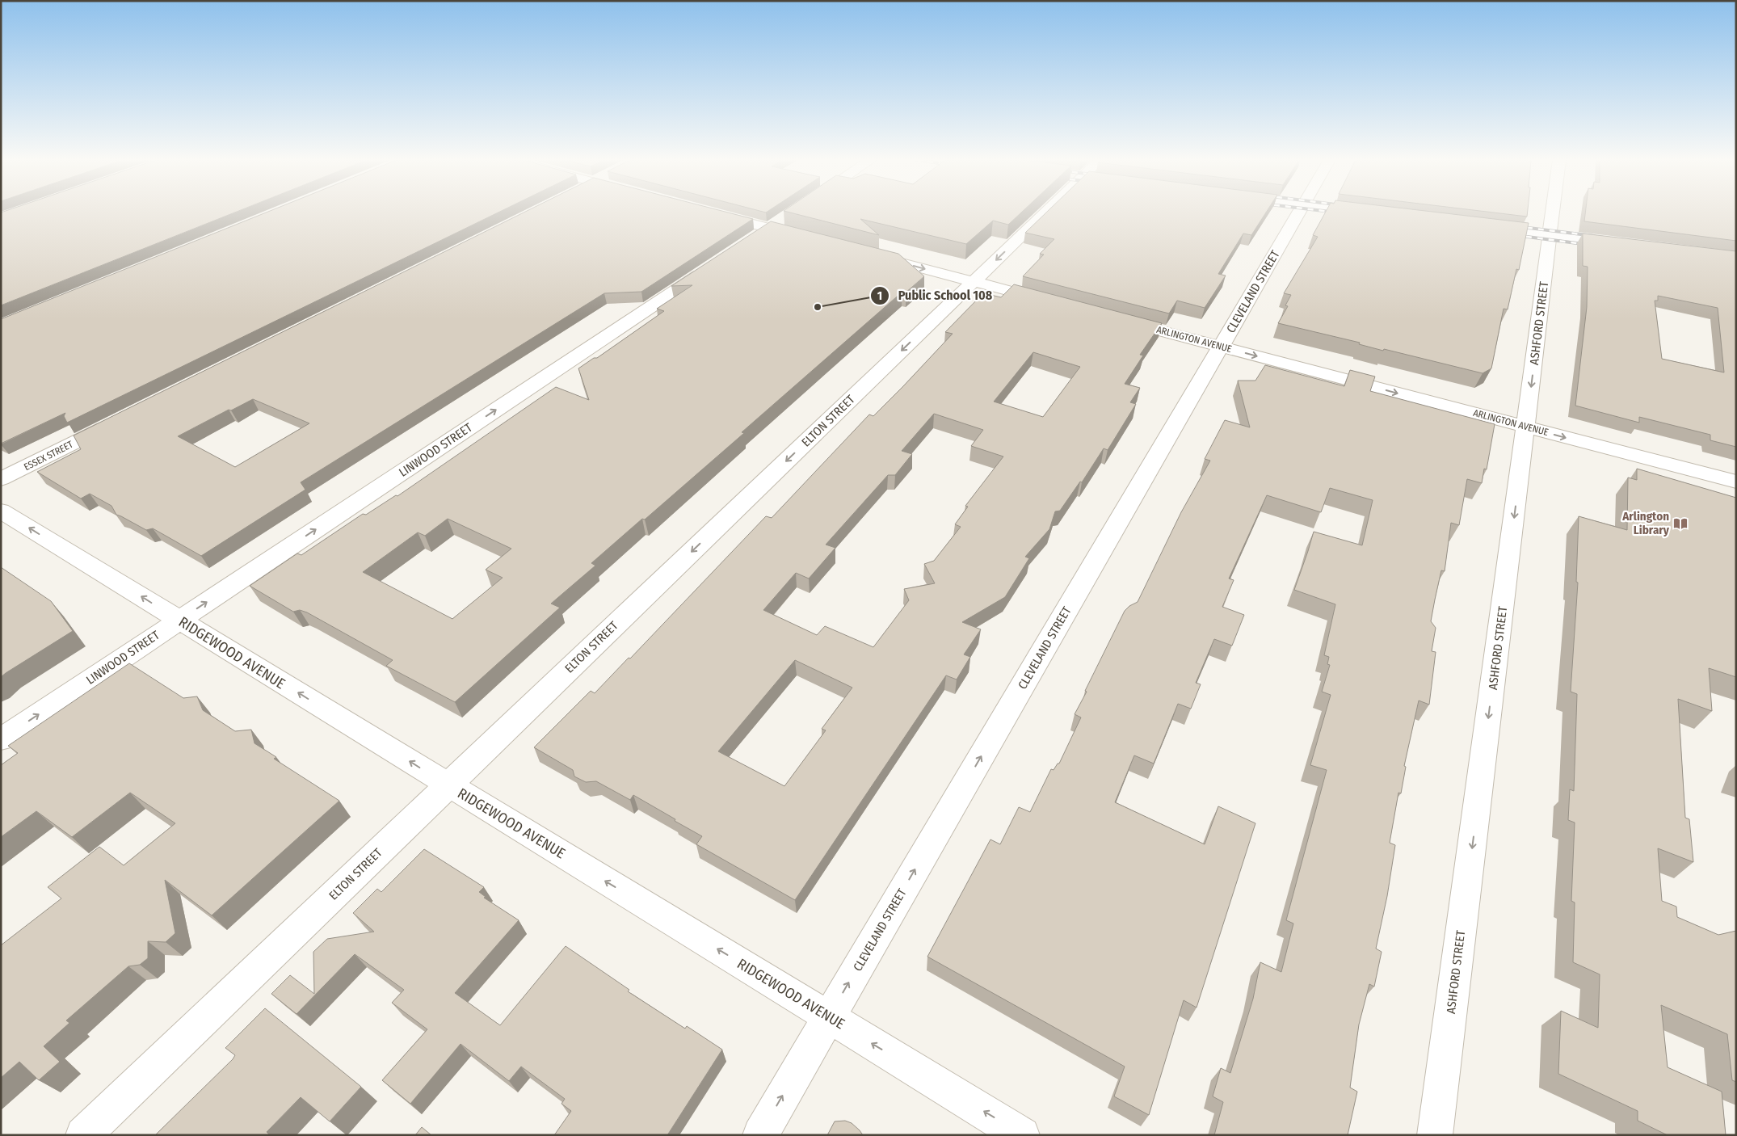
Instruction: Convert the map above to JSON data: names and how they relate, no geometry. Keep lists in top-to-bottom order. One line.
{"streets":{"street":["CLEVELAND STREET","ASHFORD STREET","ARLINGTON AVENUE","ELTON STREET","LINWOOD STREET","ESSEX STREET","RIDGEWOOD AVENUE"]},"crossings":[["CLEVELAND STREET","ARLINGTON AVENUE"],["CLEVELAND STREET","RIDGEWOOD AVENUE"],["ASHFORD STREET","ARLINGTON AVENUE"],["ELTON STREET","RIDGEWOOD AVENUE"],["LINWOOD STREET","RIDGEWOOD AVENUE"]],"one_way":["CLEVELAND STREET","ASHFORD STREET","ARLINGTON AVENUE","ELTON STREET","LINWOOD STREET","RIDGEWOOD AVENUE"],"places":{"other":["Public School 108"],"library":["Arlington Library"]}}
